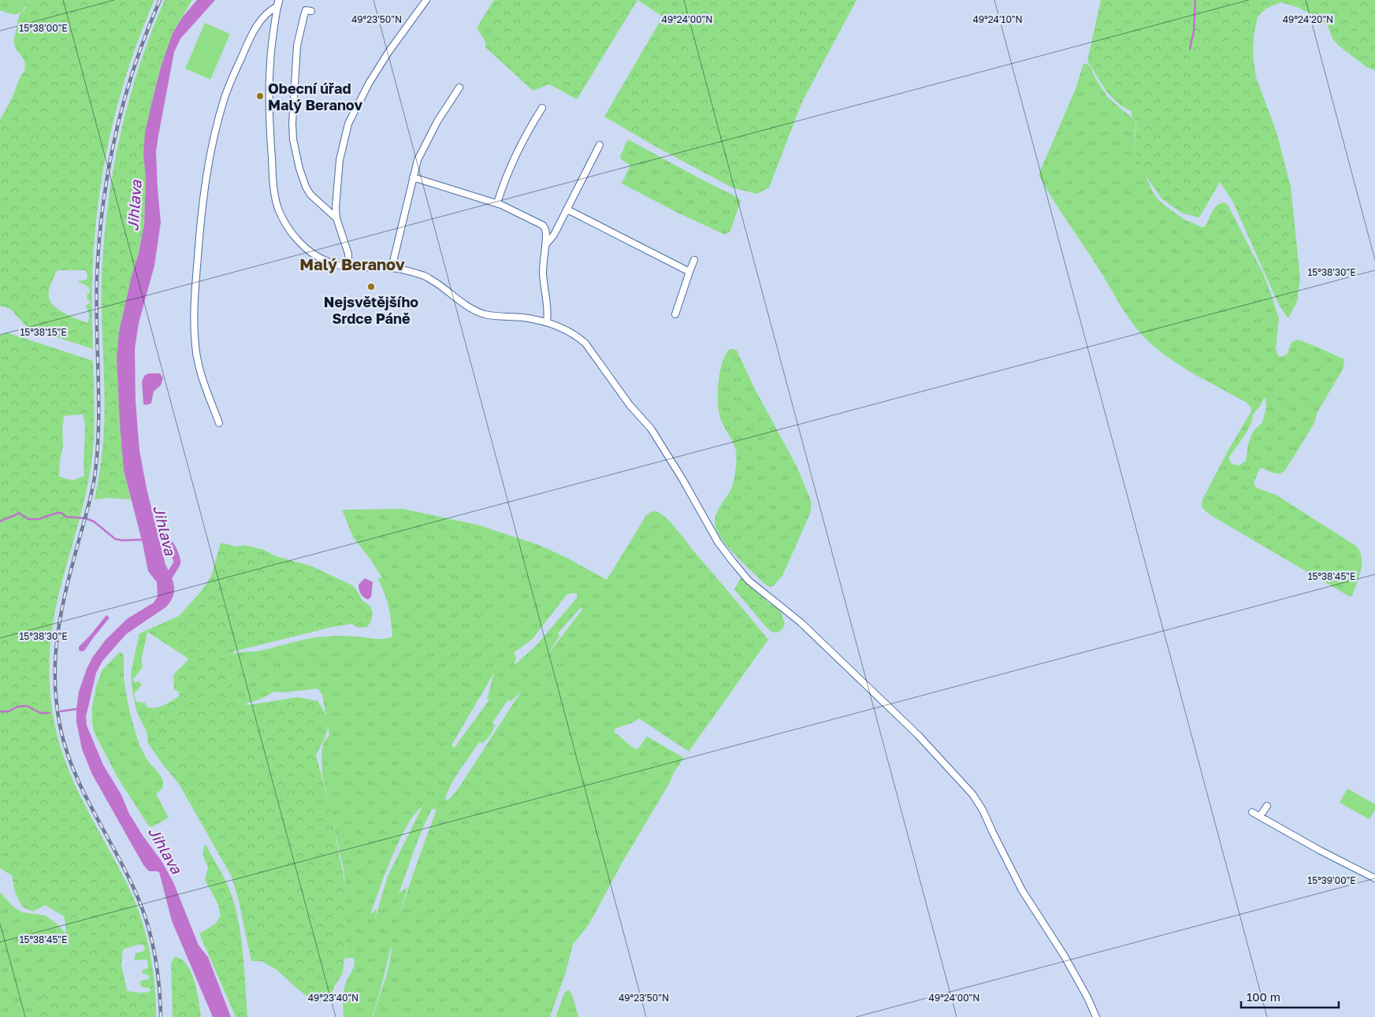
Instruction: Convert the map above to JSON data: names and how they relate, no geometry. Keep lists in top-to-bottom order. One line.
{"districts":["Malý Beranov"],"water":["Jihlava"],"places":["Obecní úřad Malý Beranov","Nejsvětějšího Srdce Páně"],"scale_bar":"100 m","coordinates":["49°24'00\"N","49°24'10\"N","49°24'20\"N","49°23'50\"N","15°38'00\"E","15°38'30\"E","15°38'15\"E","15°38'45\"E","15°39'00\"E","49°23'40\"N"]}
